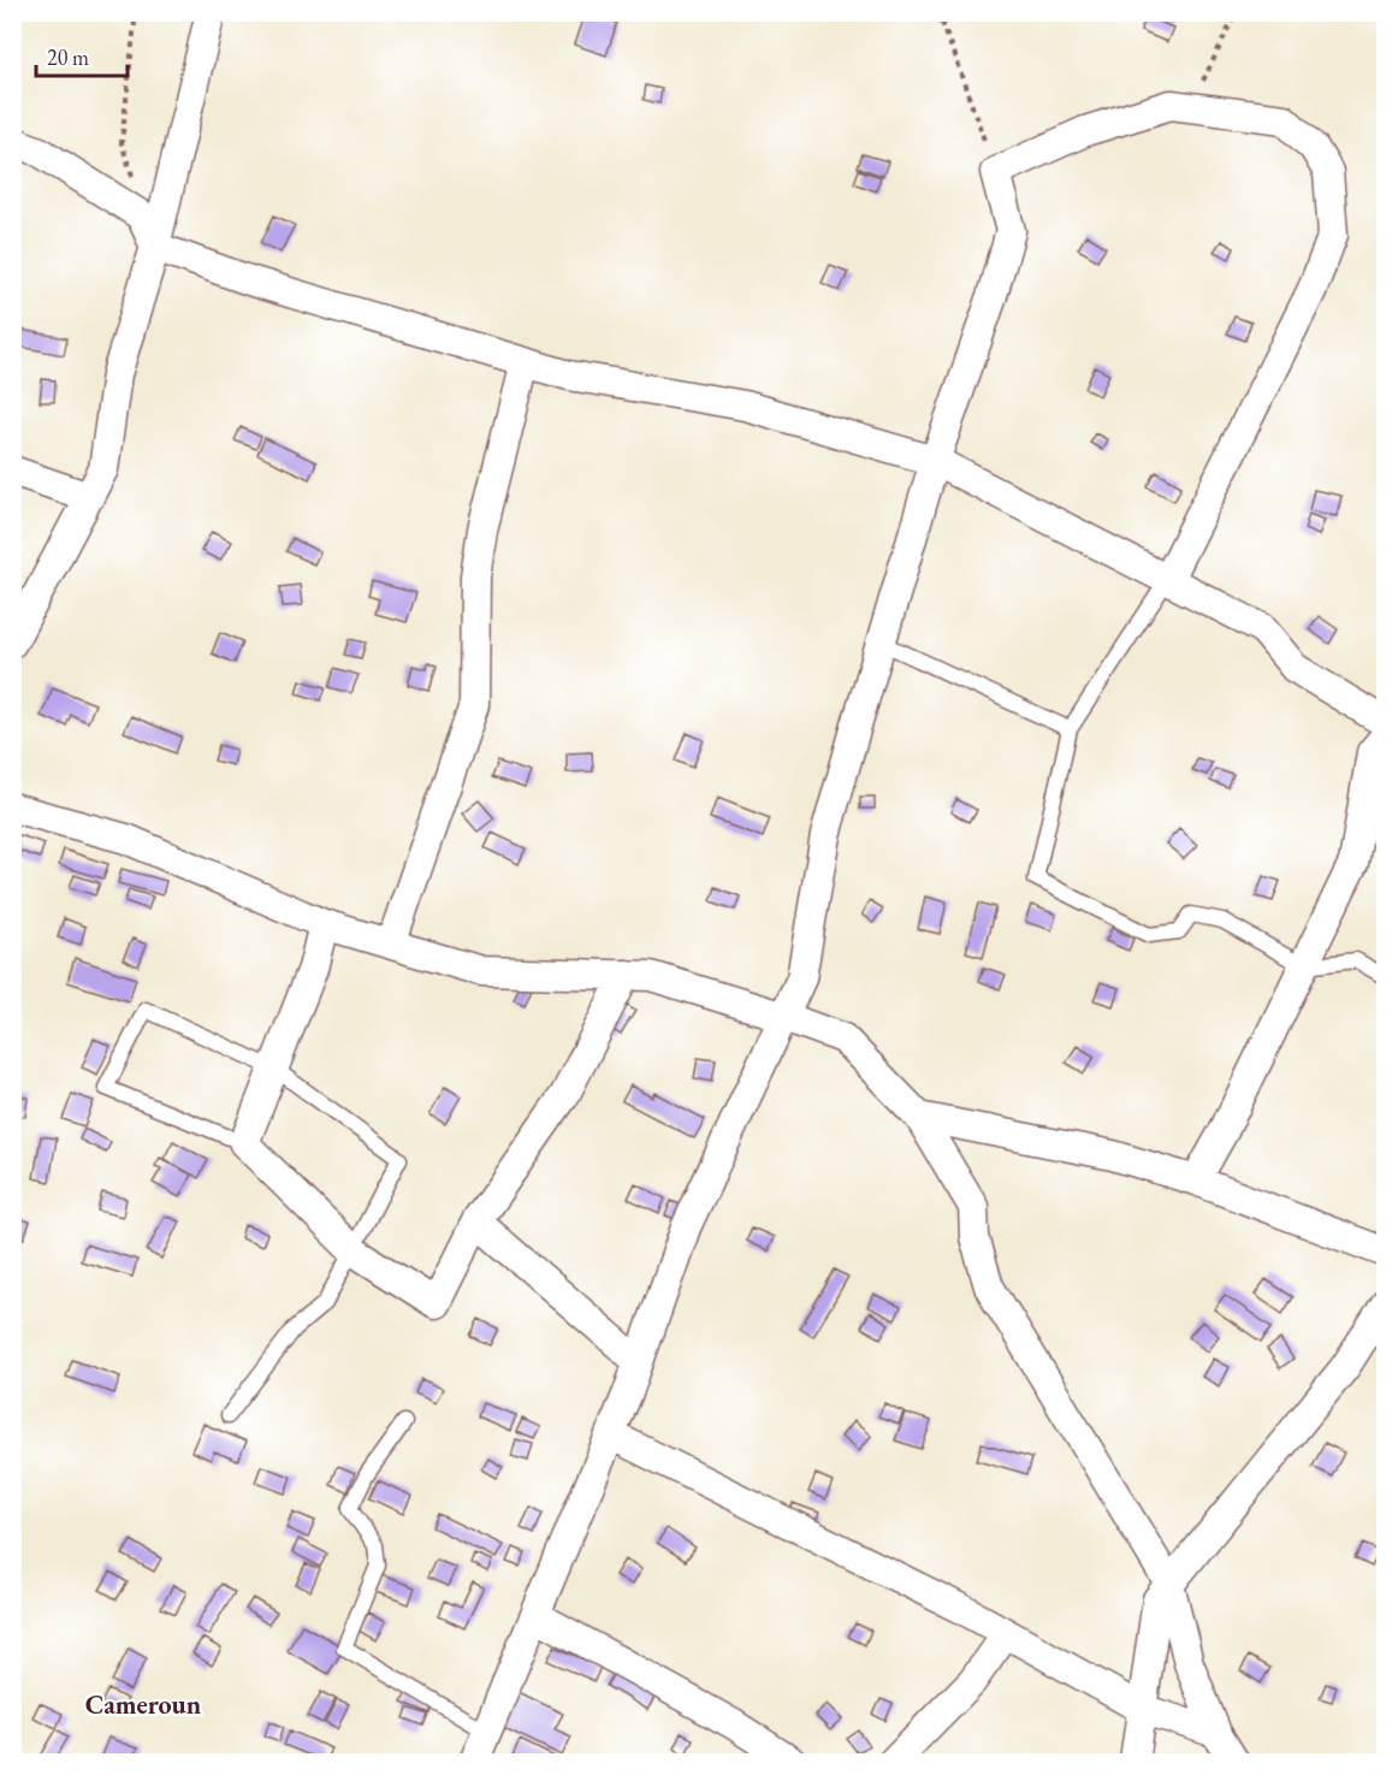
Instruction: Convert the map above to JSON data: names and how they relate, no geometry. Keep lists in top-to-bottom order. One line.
{"districts":["Cameroun"],"scale_bar":"20 m"}
